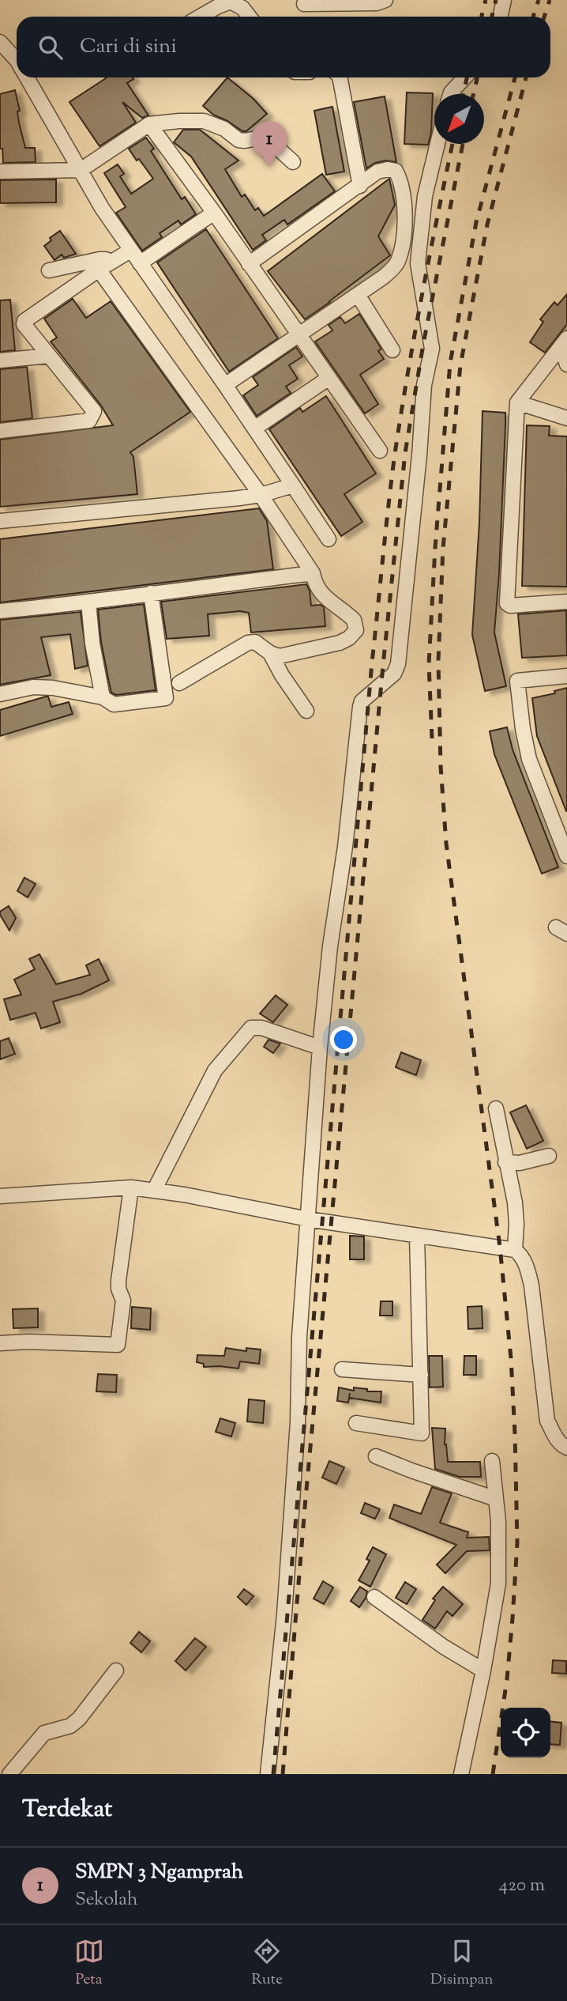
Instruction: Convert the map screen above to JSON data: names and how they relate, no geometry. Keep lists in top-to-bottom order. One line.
{"north":"bottom left","page":{"search":"Cari di sini","pins":"1","heading":"Terdekat","list":[{"mark":"1","name":"SMPN 3 Ngamprah","note":"Sekolah","value":"420 m"}],"nav":["Peta","Rute","Disimpan"]}}
